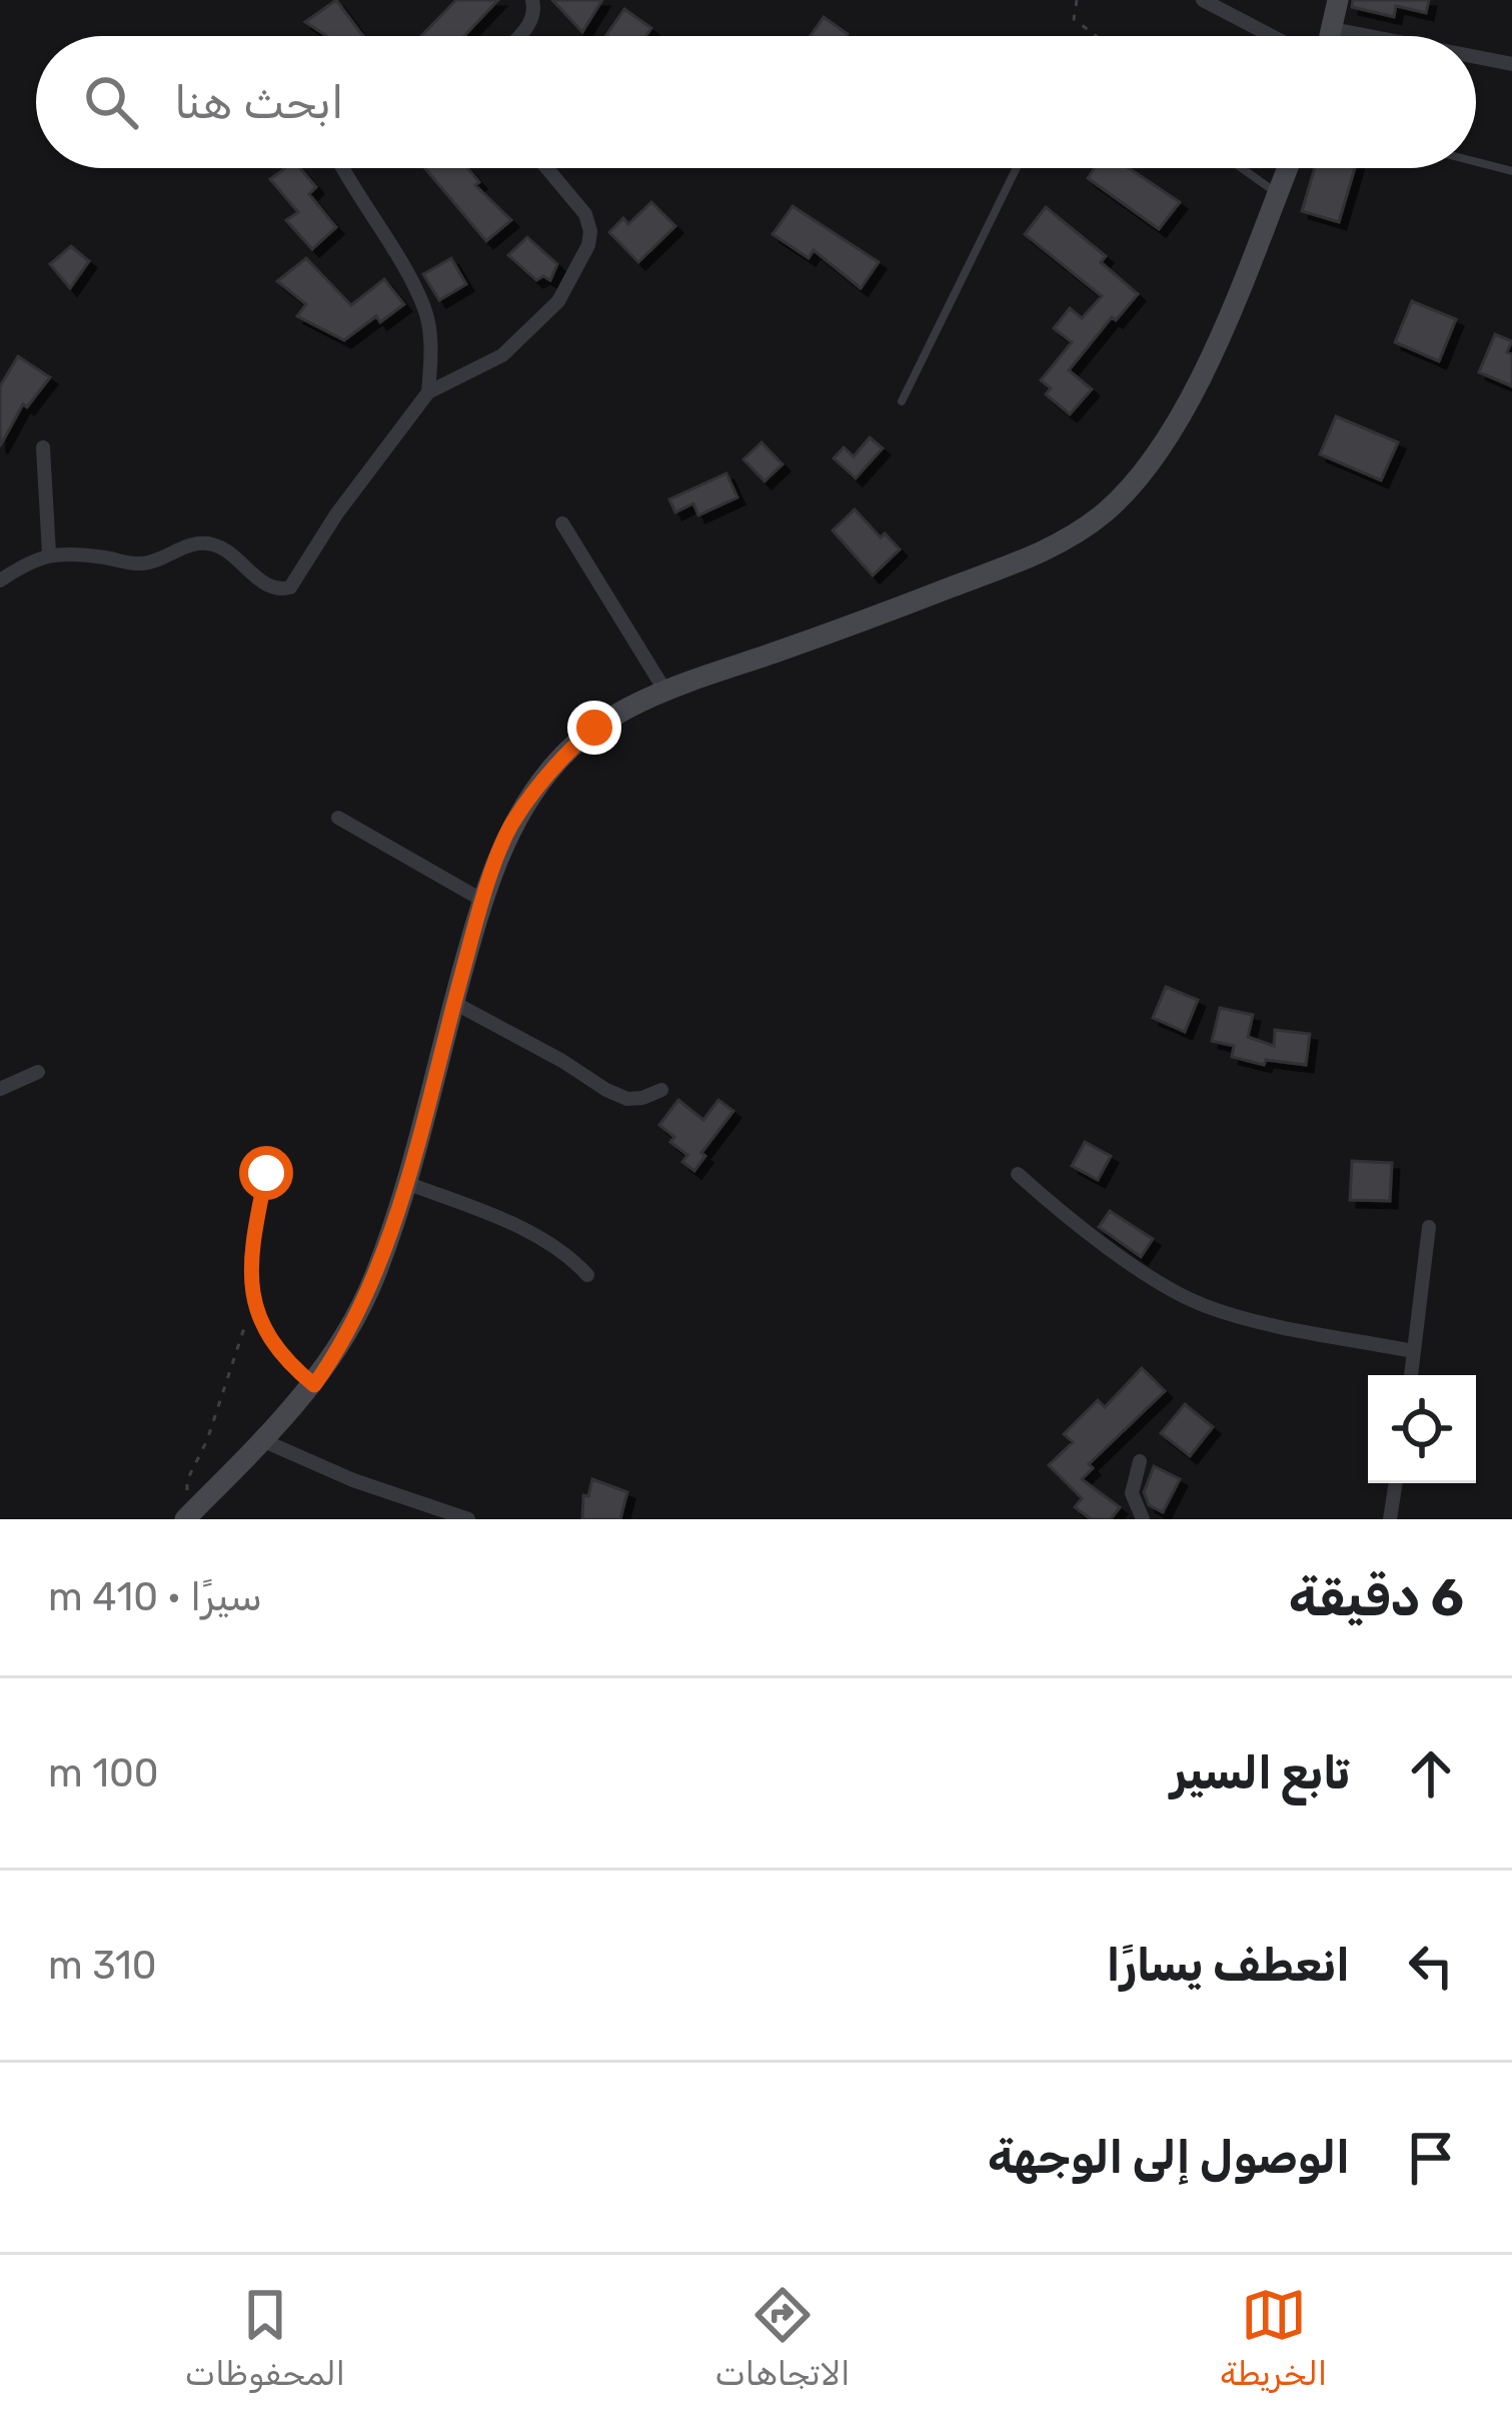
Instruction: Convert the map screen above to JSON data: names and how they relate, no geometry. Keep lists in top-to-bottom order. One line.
{"page":{"search":"ابحث هنا","heading":["6 دقيقة","سيرًا · 410 m"],"list":[["تابع السير","100 m"],["انعطف يسارًا","310 m"],"الوصول إلى الوجهة"],"nav":["الخريطة","الاتجاهات","المحفوظات"]}}
